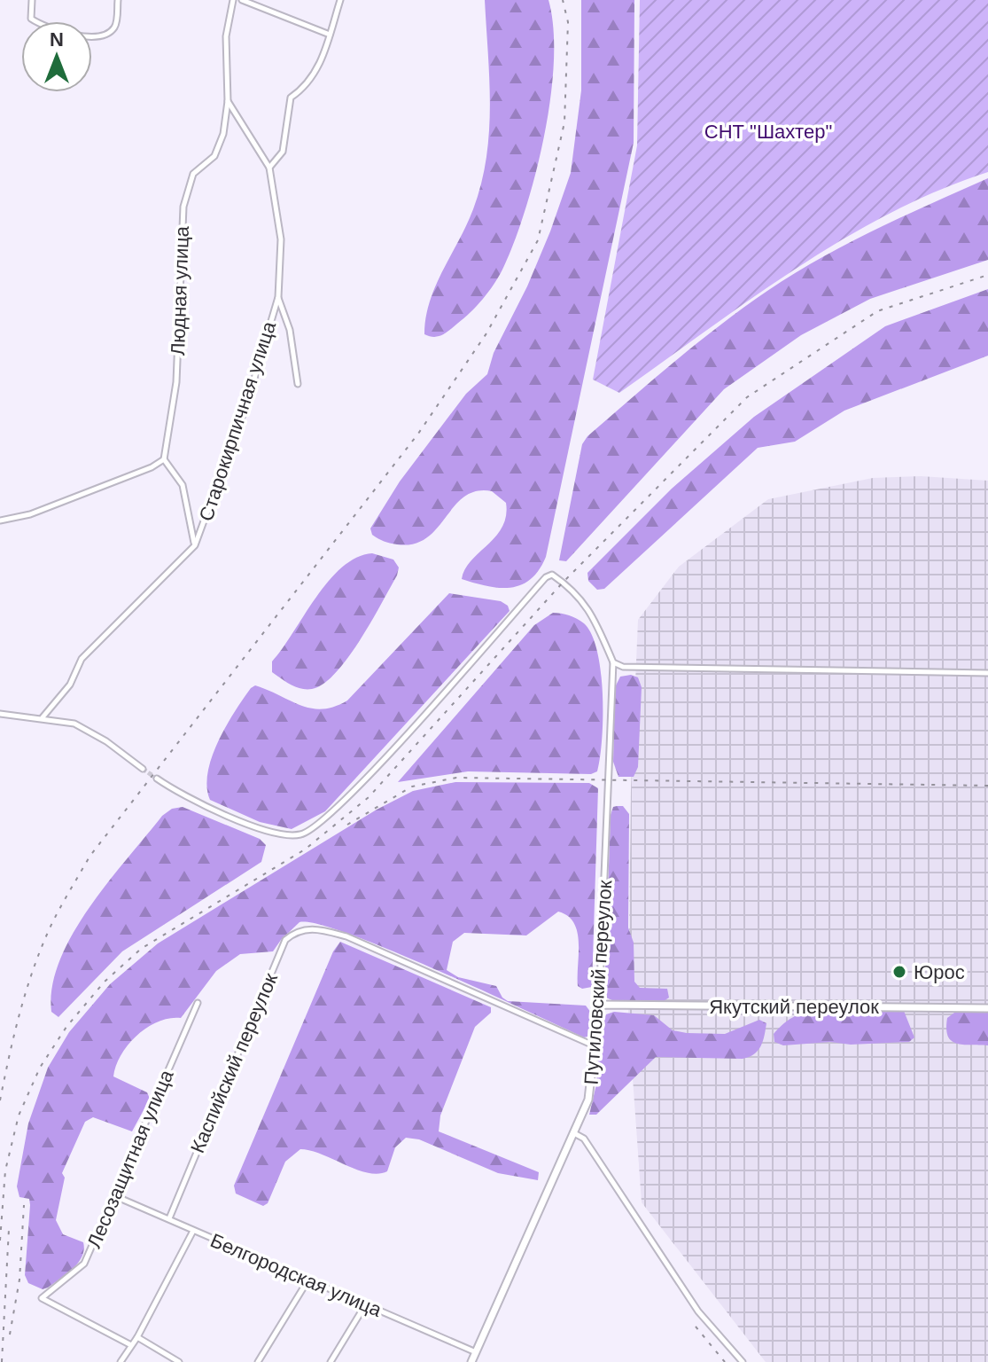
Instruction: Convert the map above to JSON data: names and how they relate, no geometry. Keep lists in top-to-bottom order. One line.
{"streets":{"main road":["Путиловский переулок","Якутский переулок"],"street":["Людная улица","Старокирпичная улица","Каспийский переулок","Лесозащитная улица","Белгородская улица"]},"crossings":[["Людная улица","Старокирпичная улица"],["Путиловский переулок","Якутский переулок"],["Путиловский переулок","Каспийский переулок"],["Путиловский переулок","Белгородская улица"],["Каспийский переулок","Белгородская улица"],["Лесозащитная улица","Белгородская улица"]],"parks":["СНТ \"Шахтер\""],"places":["Юрос"],"north":"top"}
